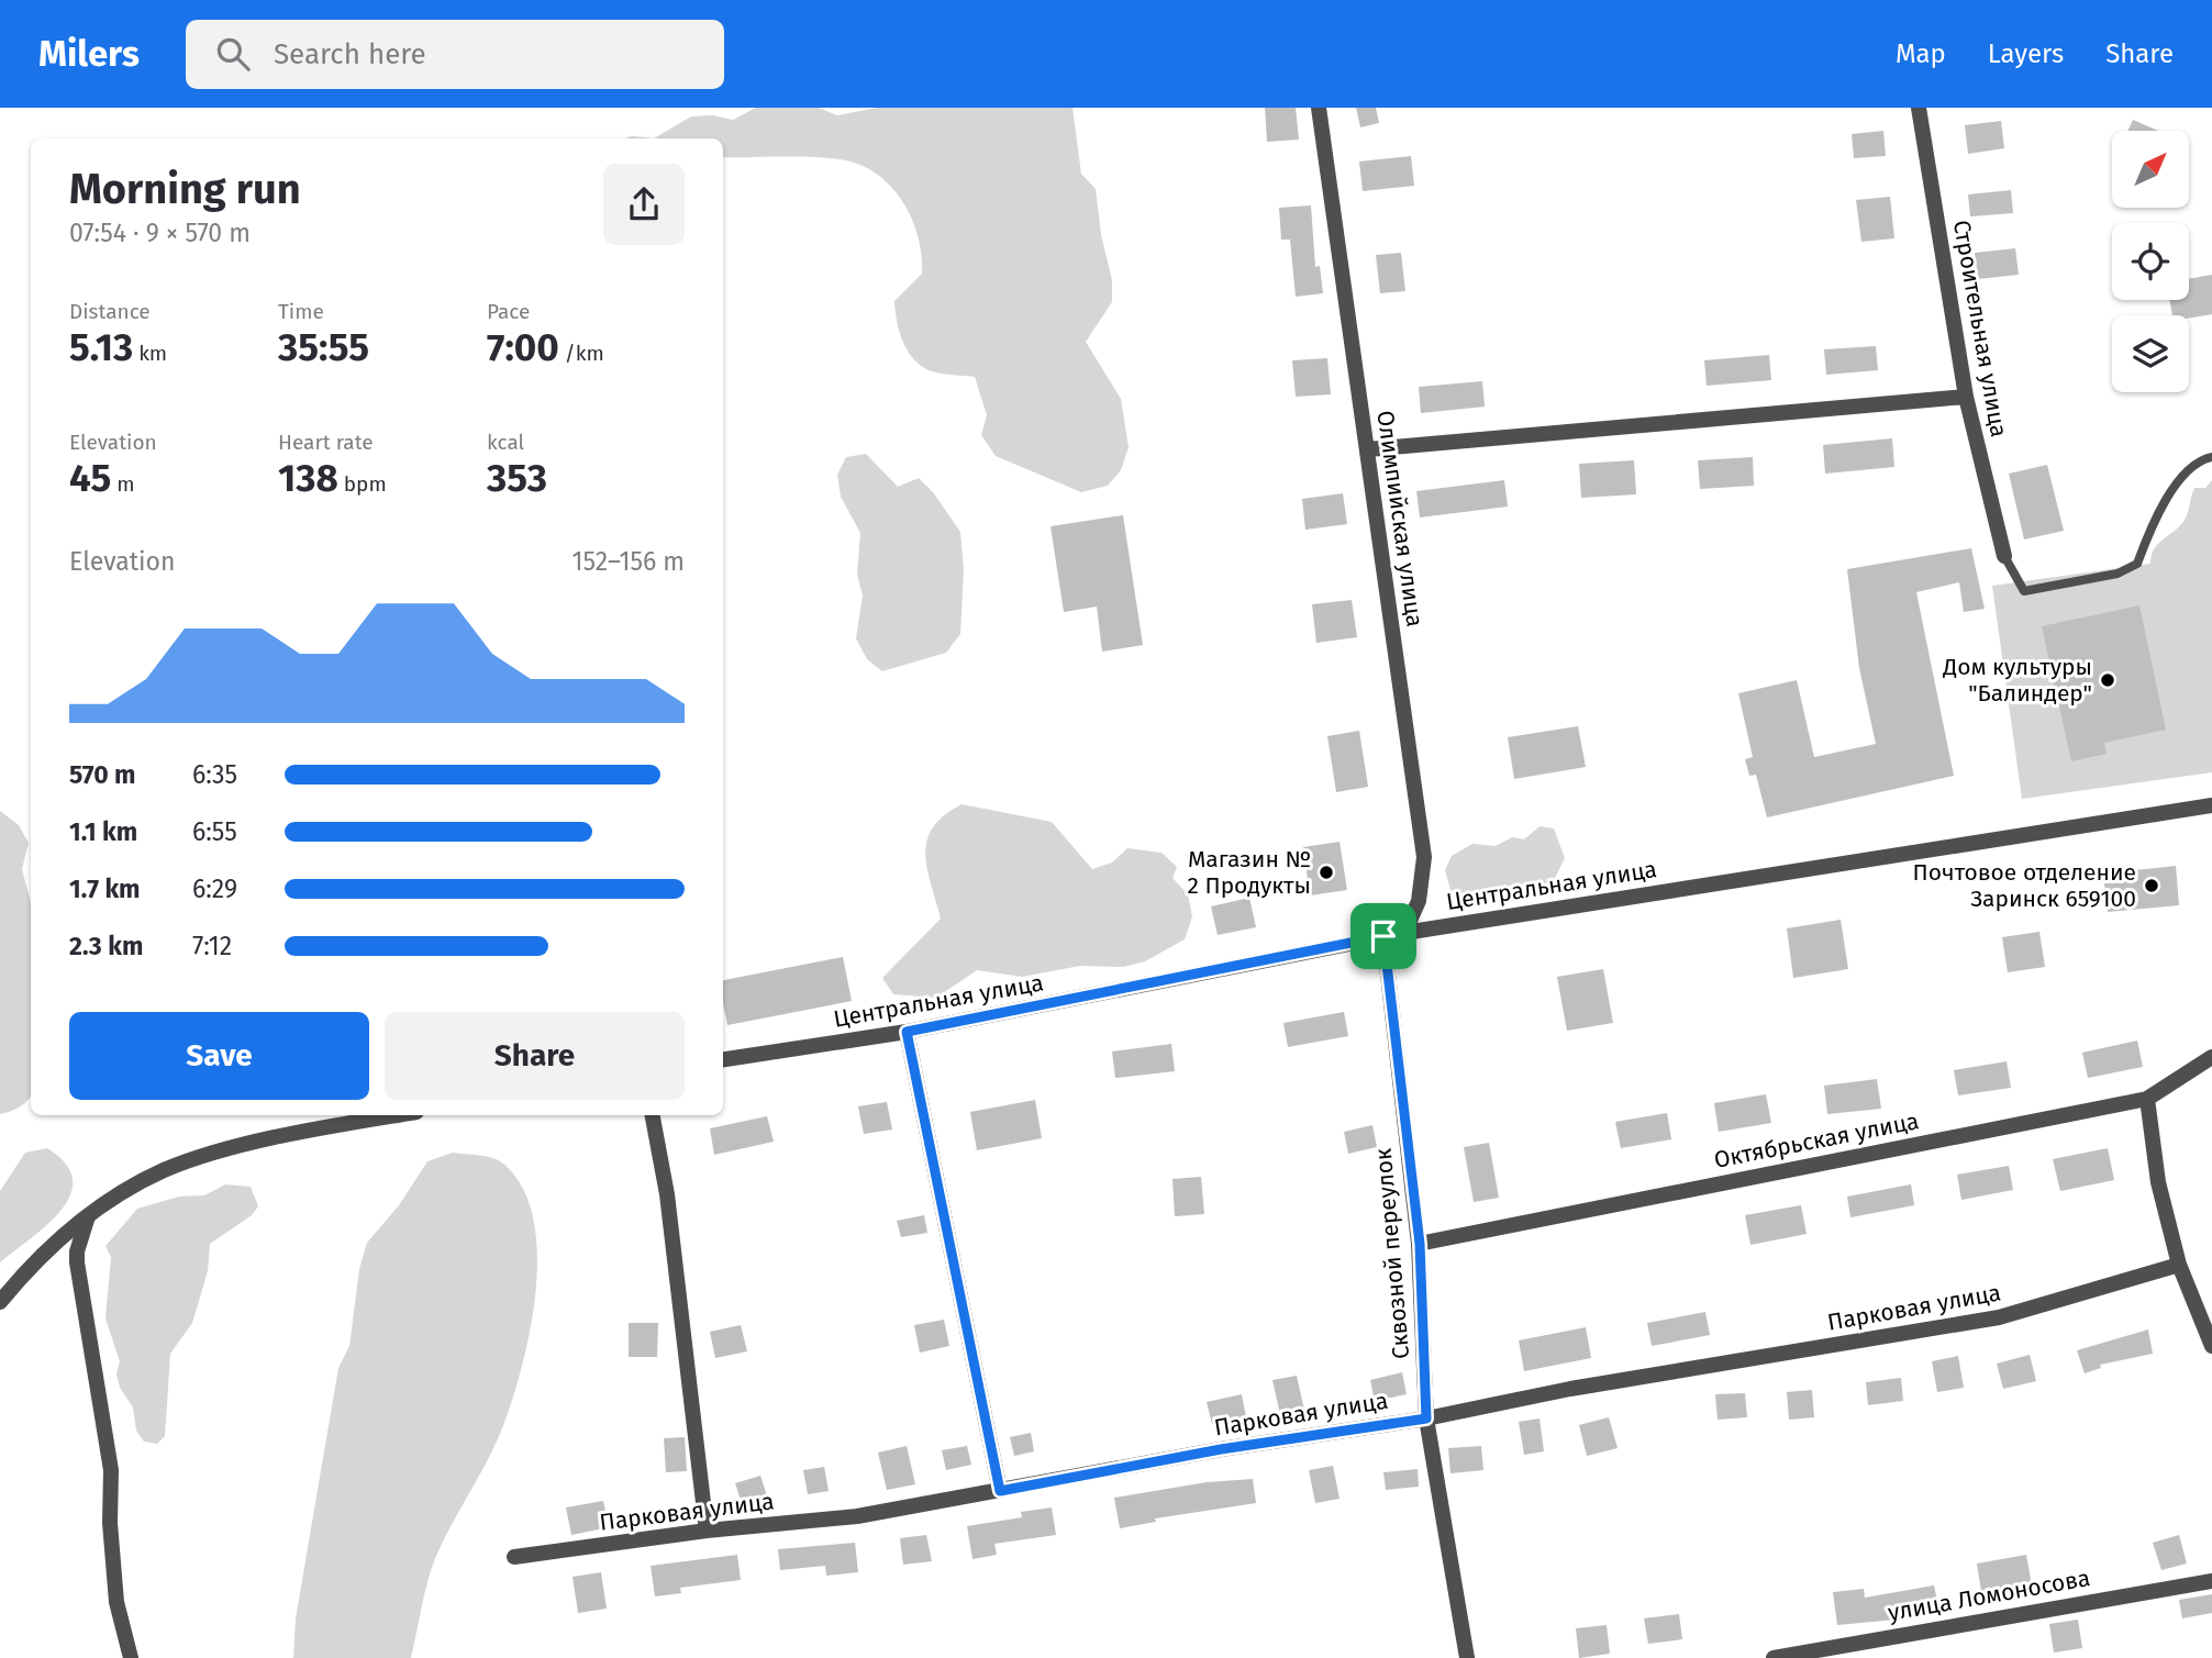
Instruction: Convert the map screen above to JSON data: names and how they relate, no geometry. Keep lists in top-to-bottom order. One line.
{"streets":{"street":["Строительная улица","Олимпийская улица","Центральная улица","Октябрьская улица","Сквозной переулок","Парковая улица","улица Ломоносова"]},"crossings":[["Олимпийская улица","Центральная улица"],["Центральная улица","Сквозной переулок"],["Октябрьская улица","Сквозной переулок"],["Сквозной переулок","Парковая улица"]],"places":["Дом культуры \"Балиндер\"","Магазин № 2 Продукты","Почтовое отделение Заринск 659100"],"north":"top right","page":{"header":"Milers","search":"Search here","nav":["Map","Layers","Share"],"heading":["Morning run","07:54 · 9 × 570 m"],"stats":[["Distance","5.13 km"],["Time","35:55"],["Pace","7:00 /km"],["Elevation","45 m"],["Heart rate","138 bpm"],["kcal","353"]],"chart":["Elevation","152–156 m"],"list":[{"name":"570 m","note":"6:35"},{"name":"1.1 km","note":"6:55"},{"name":"1.7 km","note":"6:29"},{"name":"2.3 km","note":"7:12"}],"buttons":["Save","Share"]}}
